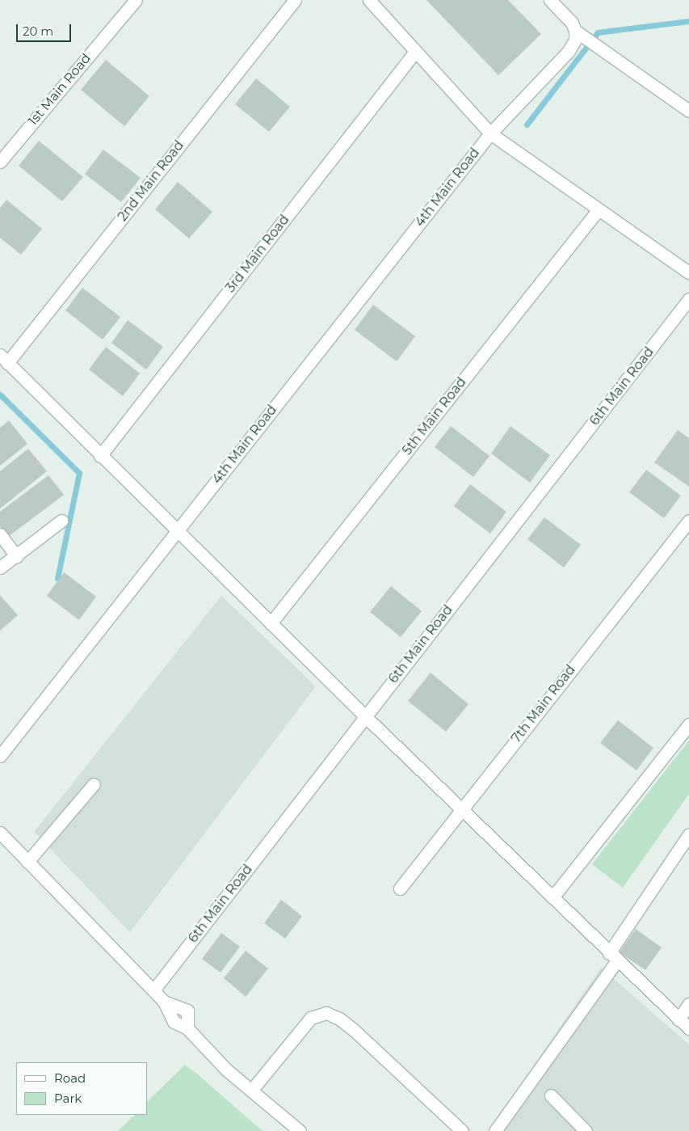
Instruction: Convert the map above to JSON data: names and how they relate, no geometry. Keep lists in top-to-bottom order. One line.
{"streets":{"street":["1st Main Road","2nd Main Road","4th Main Road","3rd Main Road","6th Main Road","5th Main Road","7th Main Road"]},"legend":["Road","Park"],"scale_bar":"20 m"}
